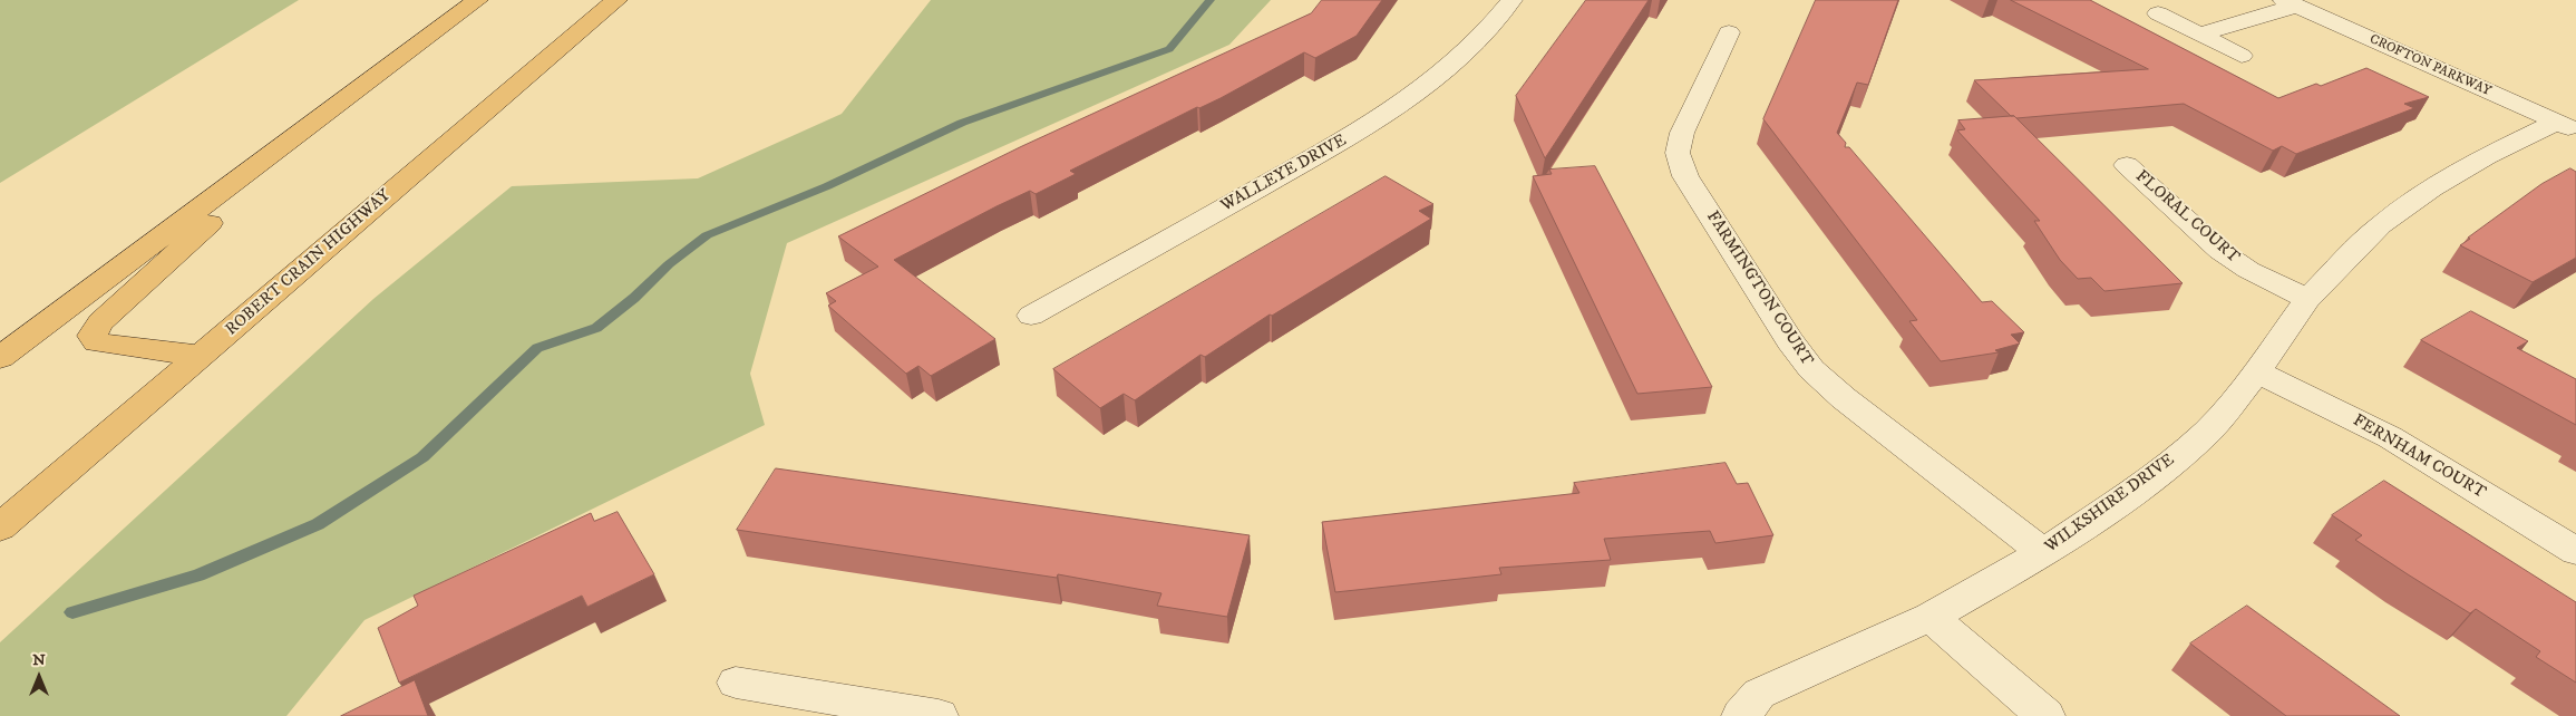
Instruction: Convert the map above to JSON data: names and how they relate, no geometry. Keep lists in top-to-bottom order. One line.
{"streets":{"highway":["ROBERT CRAIN HIGHWAY"],"street":["CROFTON PARKWAY","WALLEYE DRIVE","FLORAL COURT","FARMINGTON COURT","FERNHAM COURT","WILKSHIRE DRIVE"]},"crossings":[["CROFTON PARKWAY","WILKSHIRE DRIVE"],["FLORAL COURT","WILKSHIRE DRIVE"],["FARMINGTON COURT","WILKSHIRE DRIVE"],["FERNHAM COURT","WILKSHIRE DRIVE"]],"north":"top"}
